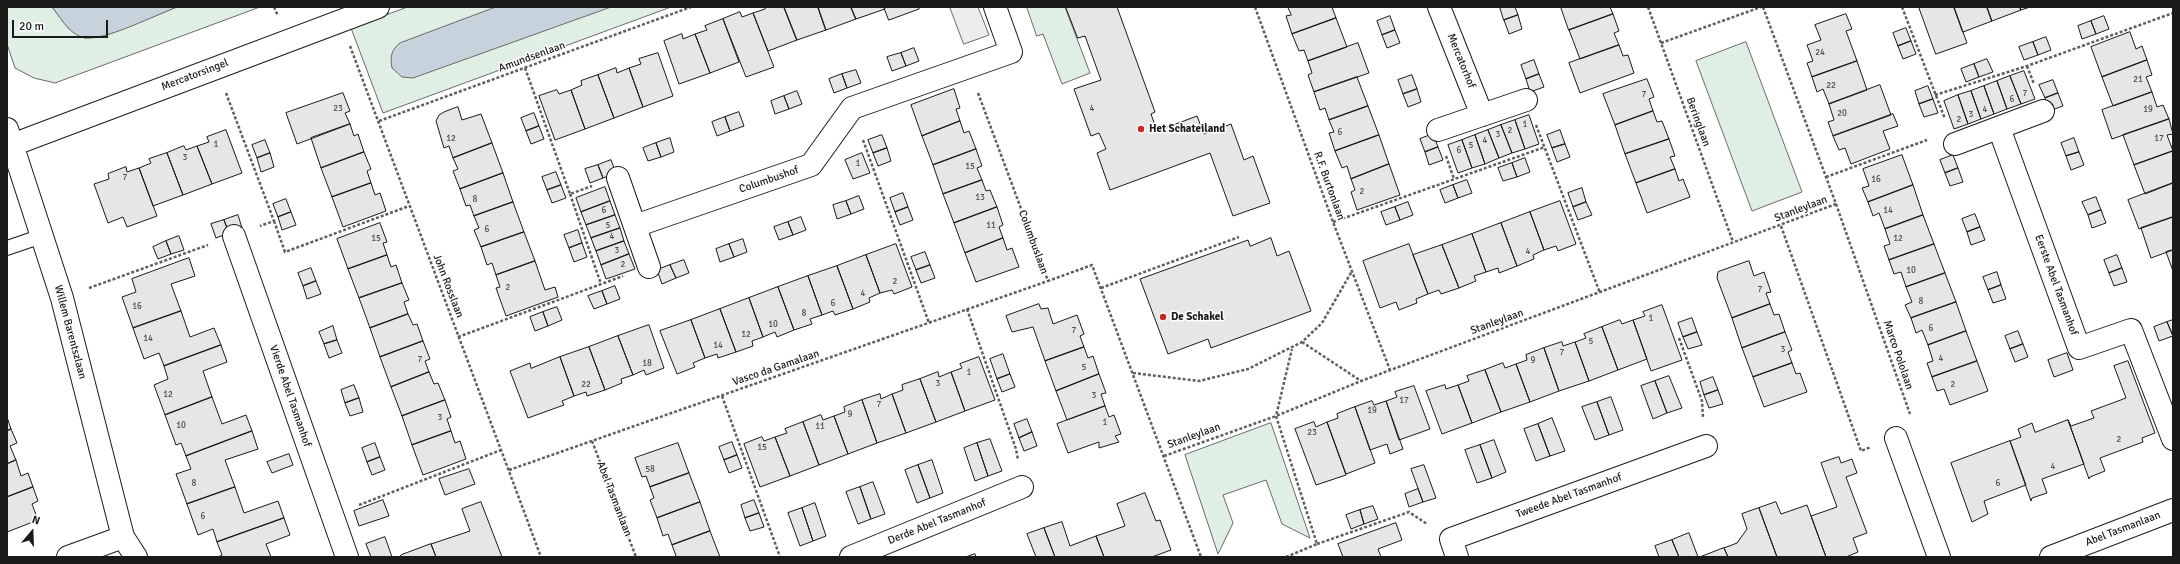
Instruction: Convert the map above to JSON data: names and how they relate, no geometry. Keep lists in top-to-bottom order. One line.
{"streets":{"street":["Mercatorhof","Mercatorsingel","Columbushof","Eerste Abel Tasmanhof","Willem Barentszlaan","Vierde Abel Tasmanhof","Tweede Abel Tasmanhof","Abel Tasmanlaan","Derde Abel Tasmanhof"],"path":["Amundsenlaan","Beringlaan","R.F. Burtonlaan","Stanleylaan","Columbuslaan","John Rosslaan","Marco Pololaan","Vasco da Gamalaan"]},"crossings":[["Amundsenlaan","John Rosslaan"],["Mercatorsingel","John Rosslaan"],["Mercatorsingel","Willem Barentszlaan"],["Beringlaan","Stanleylaan"],["R.F. Burtonlaan","Stanleylaan"],["Stanleylaan","Columbuslaan"],["Stanleylaan","Marco Pololaan"],["Columbuslaan","Vasco da Gamalaan"],["John Rosslaan","Vasco da Gamalaan"],["Vasco da Gamalaan","Abel Tasmanlaan"]],"places":["Het Schateiland","De Schakel"],"house_numbers":["24","21","22","7","7","6","23","4","4","19","20","3","2","1","2","6","3","12","17","4","1","5","6","3","1","15","7","16","2","13","8","6","14","5","11","6","4","15","12","3","4","2","10","2","2","7","4","8","6","16","8","1","10","6","7","12","14","5","14","3","7","4","7","9","18","5","1","3","22","2","12","3","17","7","19","9","3","1","10","11","23","2","15","4","58","8","6","6"],"scale_bar":"20 m","north":"top"}
